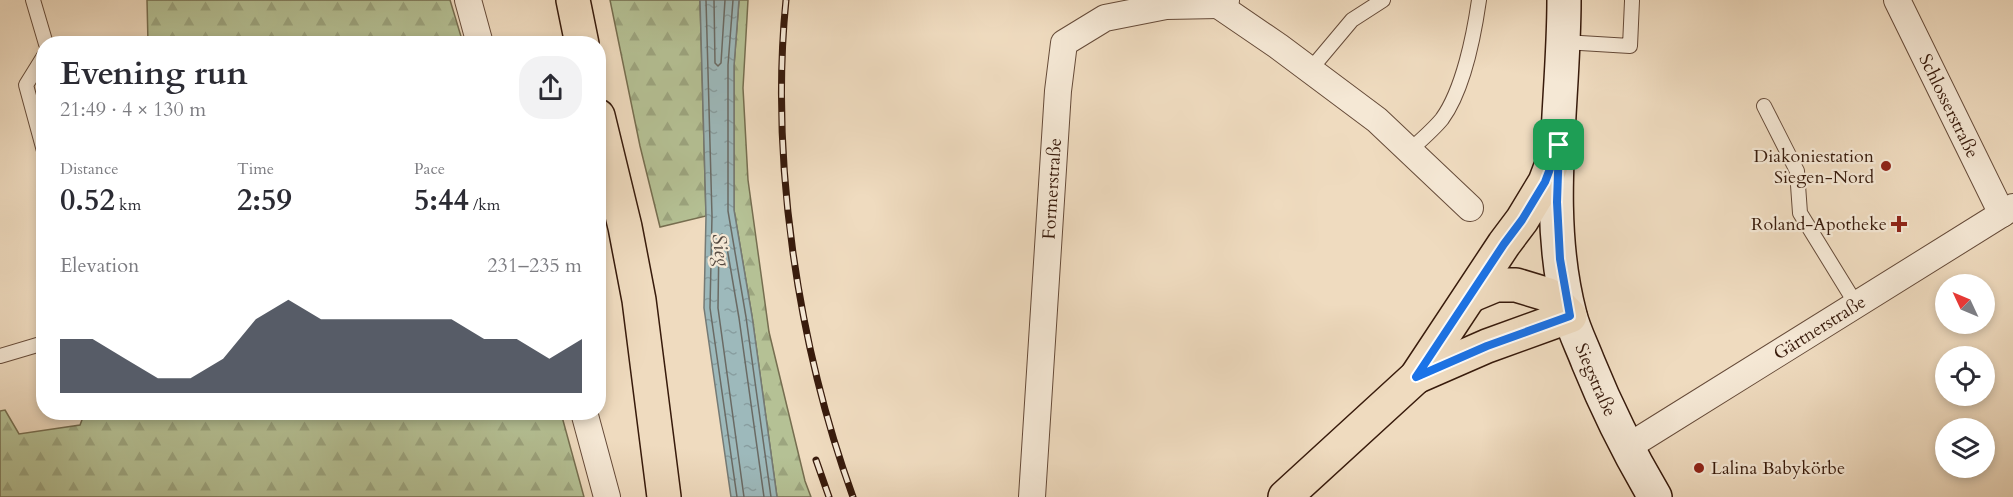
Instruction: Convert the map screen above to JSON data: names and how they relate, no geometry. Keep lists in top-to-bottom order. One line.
{"streets":{"street":["Schlosserstraße","Formerstraße","Gärtnerstraße","Siegstraße"]},"crossings":[["Schlosserstraße","Gärtnerstraße"],["Gärtnerstraße","Siegstraße"]],"water":["Sieg"],"places":{"other":["Diakoniestation Siegen-Nord","Lalina Babykörbe"],"health":["Roland-Apotheke"]},"north":"top left","page":{"heading":["Evening run","21:49 · 4 × 130 m"],"stats":[["Distance","0.52 km"],["Time","2:59"],["Pace","5:44 /km"]],"chart":["Elevation","231–235 m"]}}
